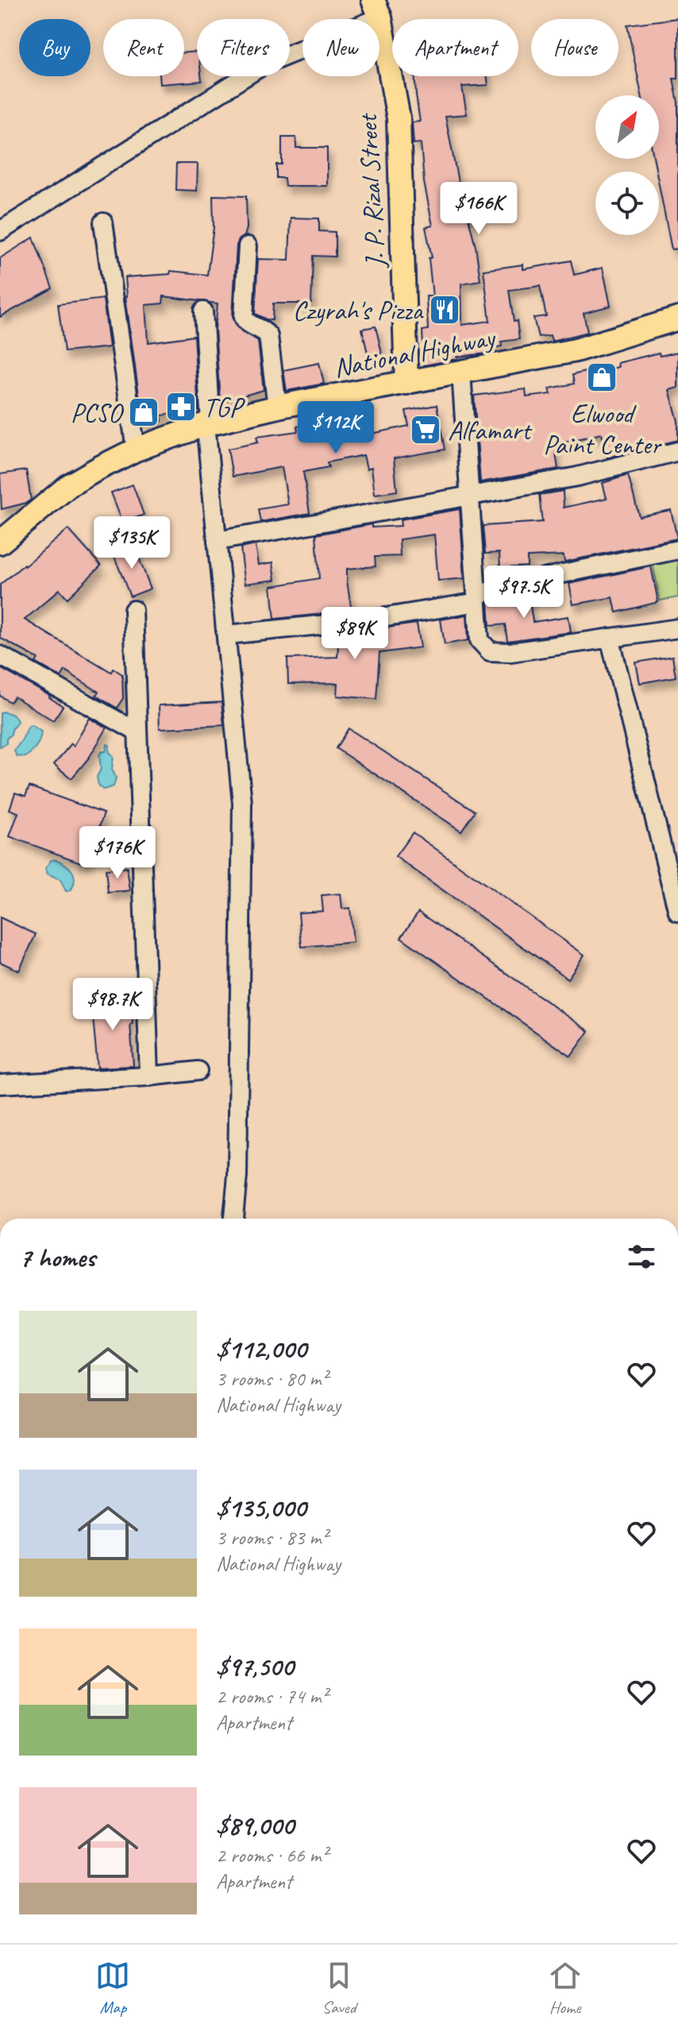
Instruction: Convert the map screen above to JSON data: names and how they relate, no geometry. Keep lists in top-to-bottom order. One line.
{"streets":{"main road":["J. P. Rizal Street","National Highway"]},"crossings":[["J. P. Rizal Street","National Highway"]],"places":{"restaurant":["Czyrah's Pizza"],"shop":["Elwood Paint Center","PCSO"],"pharmacy":["TGP"],"supermarket":["Alfamart"]},"north":"top right","page":{"chip":["Buy","Rent","Filters","New","Apartment","House"],"price":["$166K","$112K","$135K","$97.5K","$89K","$176K","$98.7K"],"heading":"7 homes","list":[{"name":"$112,000","note":"3 rooms · 80 m² · National Highway"},{"name":"$135,000","note":"3 rooms · 83 m² · National Highway"},{"name":"$97,500","note":"2 rooms · 74 m² · Apartment"},{"name":"$89,000","note":"2 rooms · 66 m² · Apartment"}],"tabs":["Map","Saved","Home"]}}
